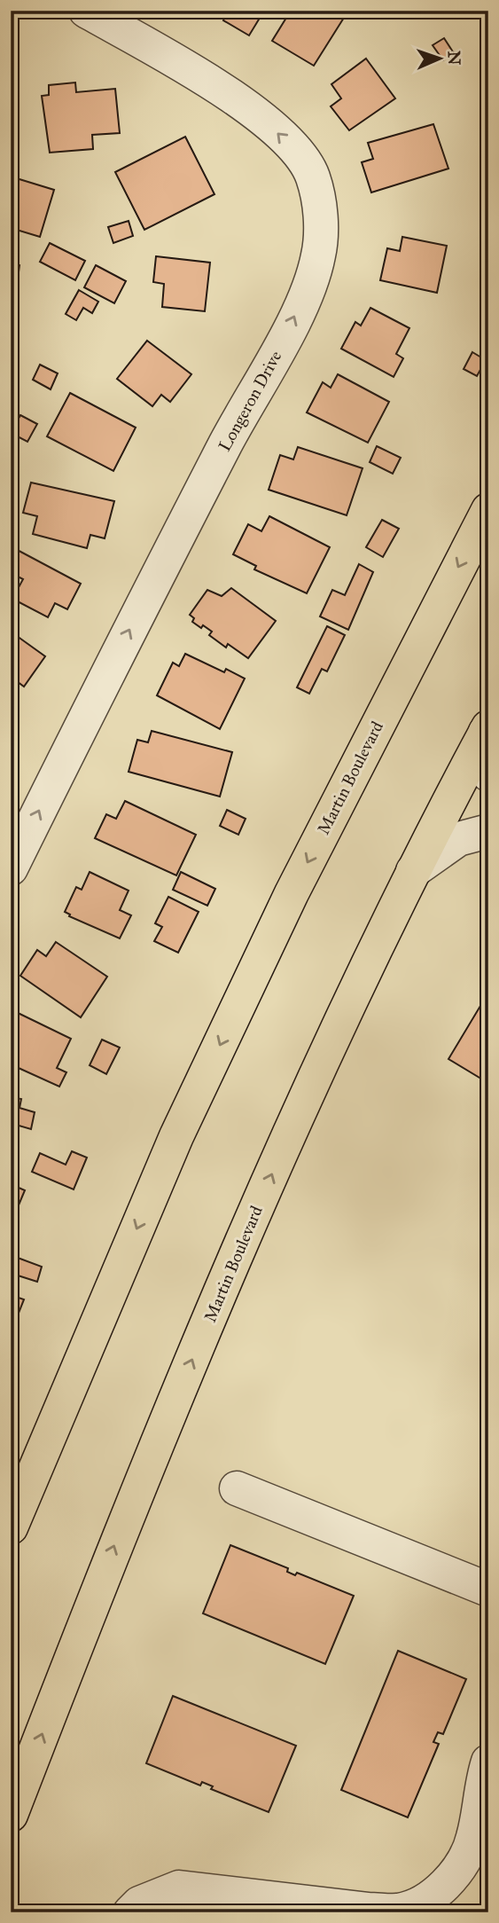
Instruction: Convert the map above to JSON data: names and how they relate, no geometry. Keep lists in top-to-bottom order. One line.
{"streets":{"main road":["Martin Boulevard"],"street":["Longeron Drive"]},"one_way":["Longeron Drive"],"north":"right"}
